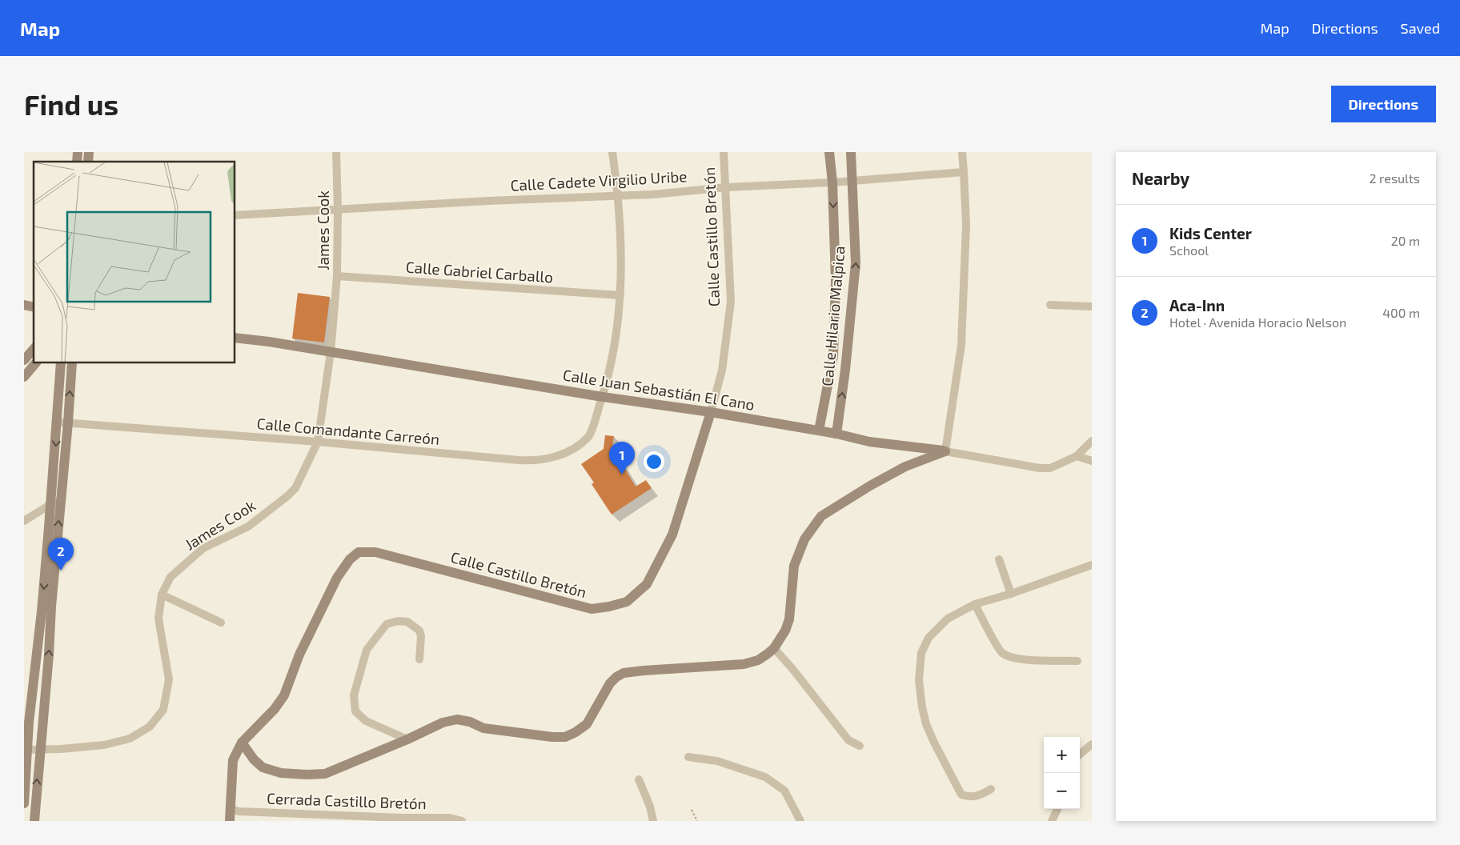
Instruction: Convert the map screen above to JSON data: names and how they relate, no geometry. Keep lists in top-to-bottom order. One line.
{"streets":{"street":["Calle Cadete Virgilio Uribe","James Cook","Calle Castillo Bretón","Calle Gabriel Carballo","Calle Hilario Malpica","Calle Juan Sebastián El Cano","Calle Comandante Carreón","Cerrada Castillo Bretón"]},"crossings":[["Calle Cadete Virgilio Uribe","James Cook"],["Calle Cadete Virgilio Uribe","Calle Castillo Bretón"],["Calle Cadete Virgilio Uribe","Calle Hilario Malpica"],["Calle Cadete Virgilio Uribe","Calle Comandante Carreón"],["James Cook","Calle Gabriel Carballo"],["James Cook","Calle Juan Sebastián El Cano"],["James Cook","Calle Comandante Carreón"],["Calle Castillo Bretón","Calle Juan Sebastián El Cano"],["Calle Castillo Bretón","Cerrada Castillo Bretón"],["Calle Gabriel Carballo","Calle Comandante Carreón"],["Calle Hilario Malpica","Calle Juan Sebastián El Cano"],["Calle Juan Sebastián El Cano","Calle Comandante Carreón"]],"page":{"header":"Map","nav":["Map","Directions","Saved"],"buttons":"Directions","title":"Find us","heading":["Nearby","2 results"],"list":[{"mark":"1","name":"Kids Center","note":"School","value":"20 m"},{"mark":"2","name":"Aca-Inn","note":"Hotel · Avenida Horacio Nelson","value":"400 m"}],"pins":["1","2"],"map_buttons":["+","−"]}}
